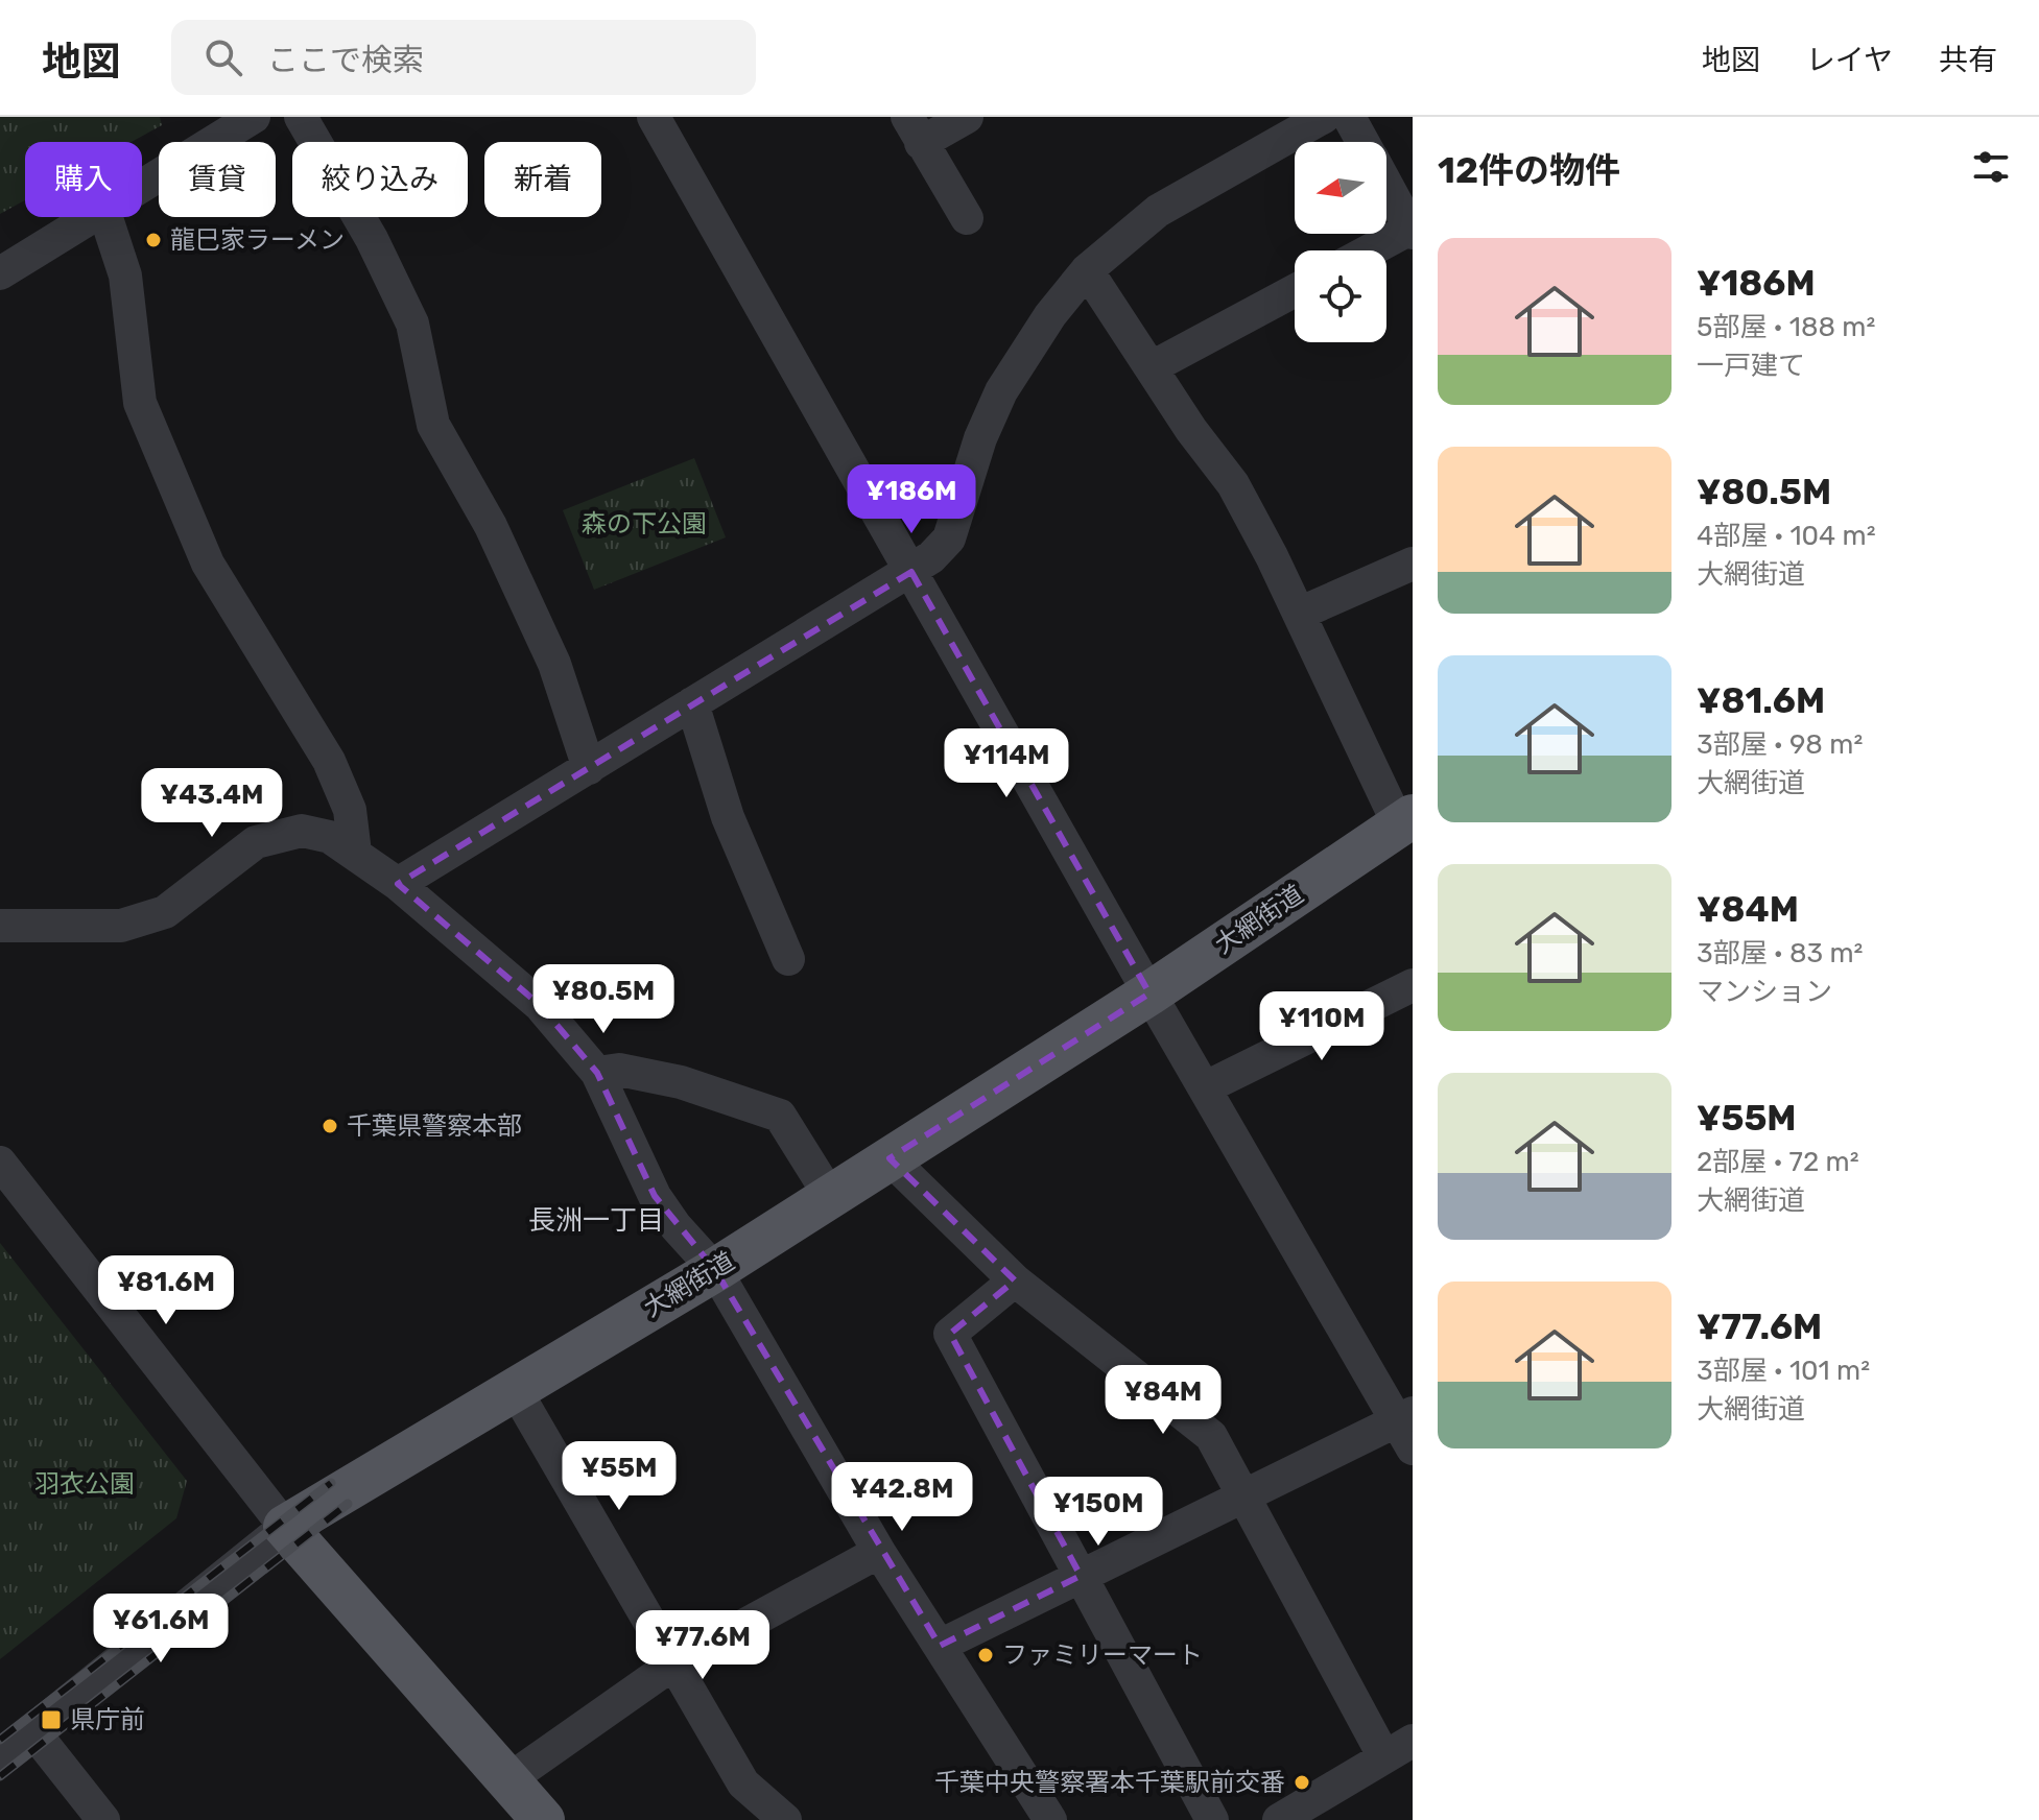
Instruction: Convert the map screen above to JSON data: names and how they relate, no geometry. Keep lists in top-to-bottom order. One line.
{"streets":{"main road":["大網街道"]},"districts":["長洲一丁目"],"parks":["森の下公園","羽衣公園"],"places":{"other":["龍巳家ラーメン","千葉県警察本部","ファミリーマート","千葉中央警察署本千葉駅前交番"],"transit":["県庁前"]},"north":"left","page":{"header":"地図","search":"ここで検索","nav":["地図","レイヤ","共有"],"heading":"12件の物件","chip":["購入","賃貸","絞り込み","新着"],"list":[{"name":"¥186M","note":"5部屋 · 188 m² · 一戸建て"},{"name":"¥80.5M","note":"4部屋 · 104 m² · 大網街道"},{"name":"¥81.6M","note":"3部屋 · 98 m² · 大網街道"},{"name":"¥84M","note":"3部屋 · 83 m² · マンション"},{"name":"¥55M","note":"2部屋 · 72 m² · 大網街道"},{"name":"¥77.6M","note":"3部屋 · 101 m² · 大網街道"}],"price":["¥186M","¥114M","¥43.4M","¥80.5M","¥110M","¥81.6M","¥84M","¥55M","¥42.8M","¥150M","¥61.6M","¥77.6M"]}}
